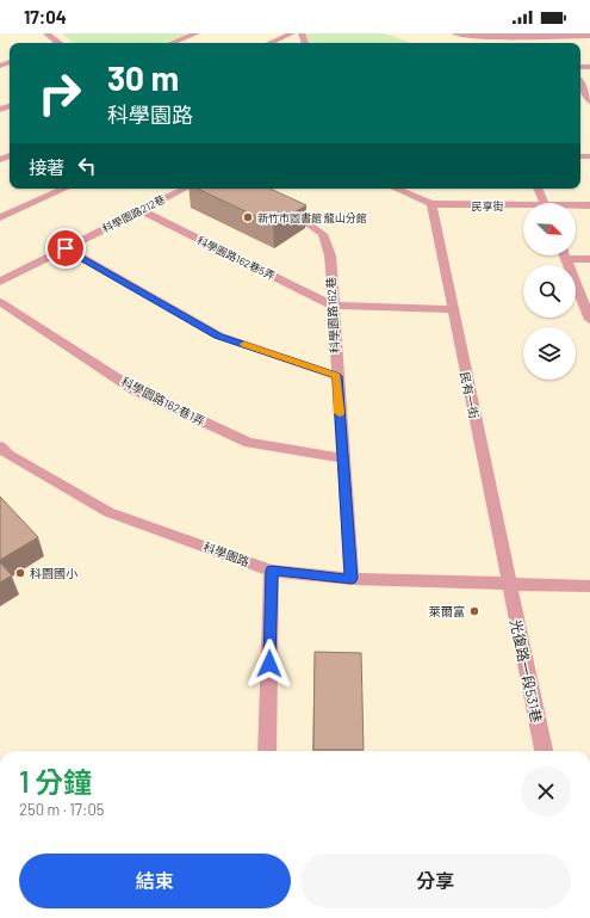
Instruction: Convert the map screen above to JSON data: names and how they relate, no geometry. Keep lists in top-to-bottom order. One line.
{"streets":{"street":["民享街","科學園路212巷","科學園路162巷5弄","科學園路162巷","民有一街","科學園路162巷1弄","科學園路","光復路一段531巷"]},"crossings":[["民享街","民有一街"],["科學園路212巷","科學園路162巷5弄"],["科學園路162巷5弄","科學園路162巷"],["科學園路162巷","科學園路162巷1弄"],["科學園路162巷","科學園路"],["民有一街","科學園路"],["民有一街","光復路一段531巷"],["科學園路","光復路一段531巷"]],"places":["新竹市圖書館 龍山分館","科園國小","萊爾富"],"north":"bottom right","page":{"status":"17:04","turn":["30 m","科學園路"],"then":"接著","heading":["1 分鐘","250 m · 17:05"],"buttons":["結束","分享"]}}
